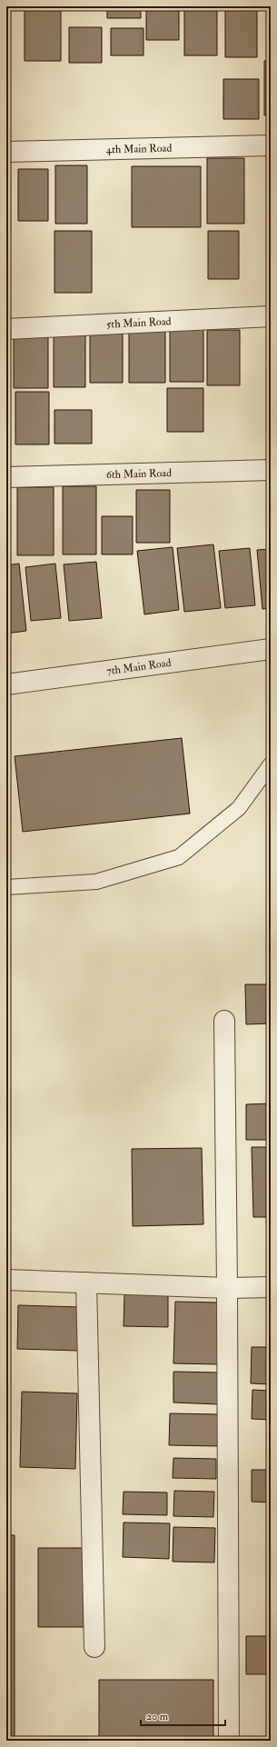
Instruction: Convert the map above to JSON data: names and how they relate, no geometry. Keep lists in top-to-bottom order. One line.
{"streets":{"street":["4th Main Road","5th Main Road","6th Main Road","7th Main Road"]},"scale_bar":"20 m"}
